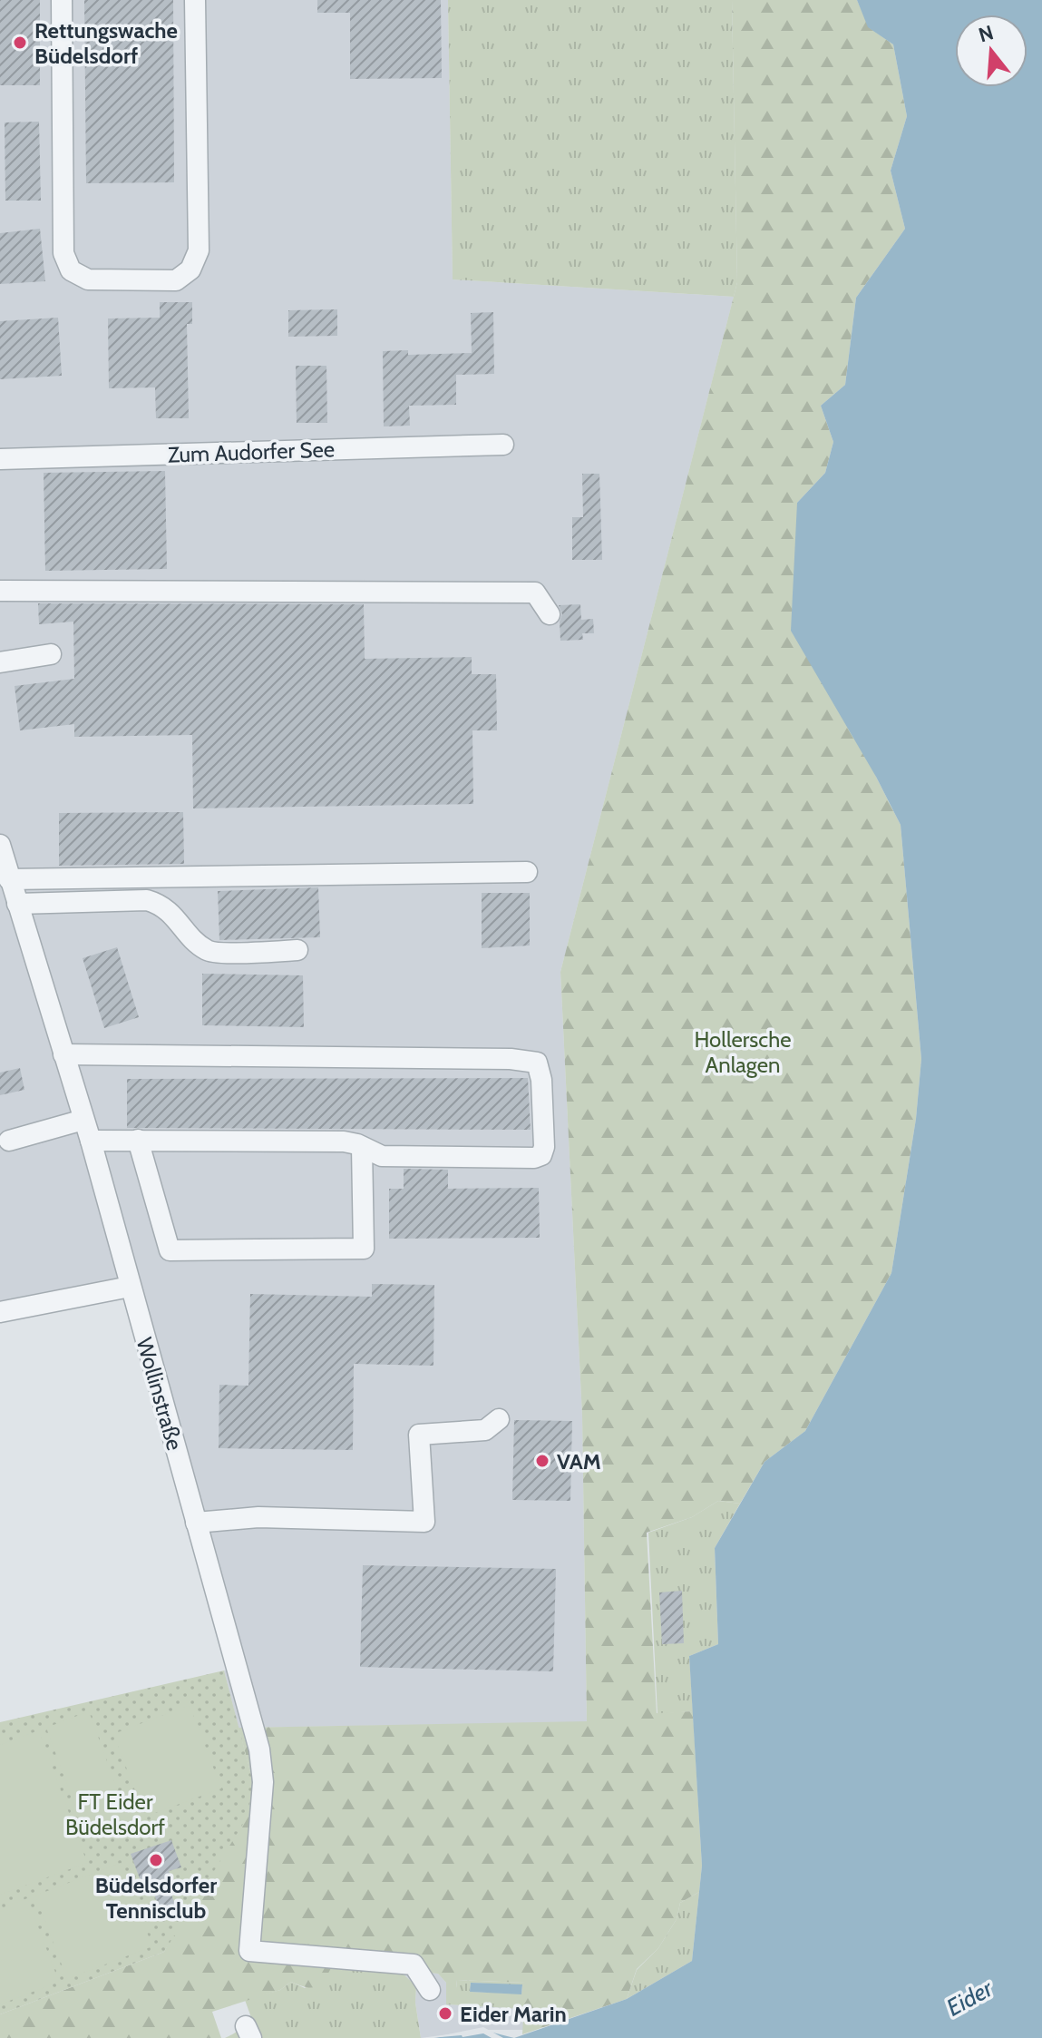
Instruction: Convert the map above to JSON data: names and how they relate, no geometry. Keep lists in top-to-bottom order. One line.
{"streets":{"street":["Zum Audorfer See","Wollinstraße"]},"water":["Eider"],"parks":["Hollersche Anlagen","FT Eider Büdelsdorf"],"places":["Rettungswache Büdelsdorf","VAM","Büdelsdorfer Tennisclub","Eider Marin"],"north":"top"}
